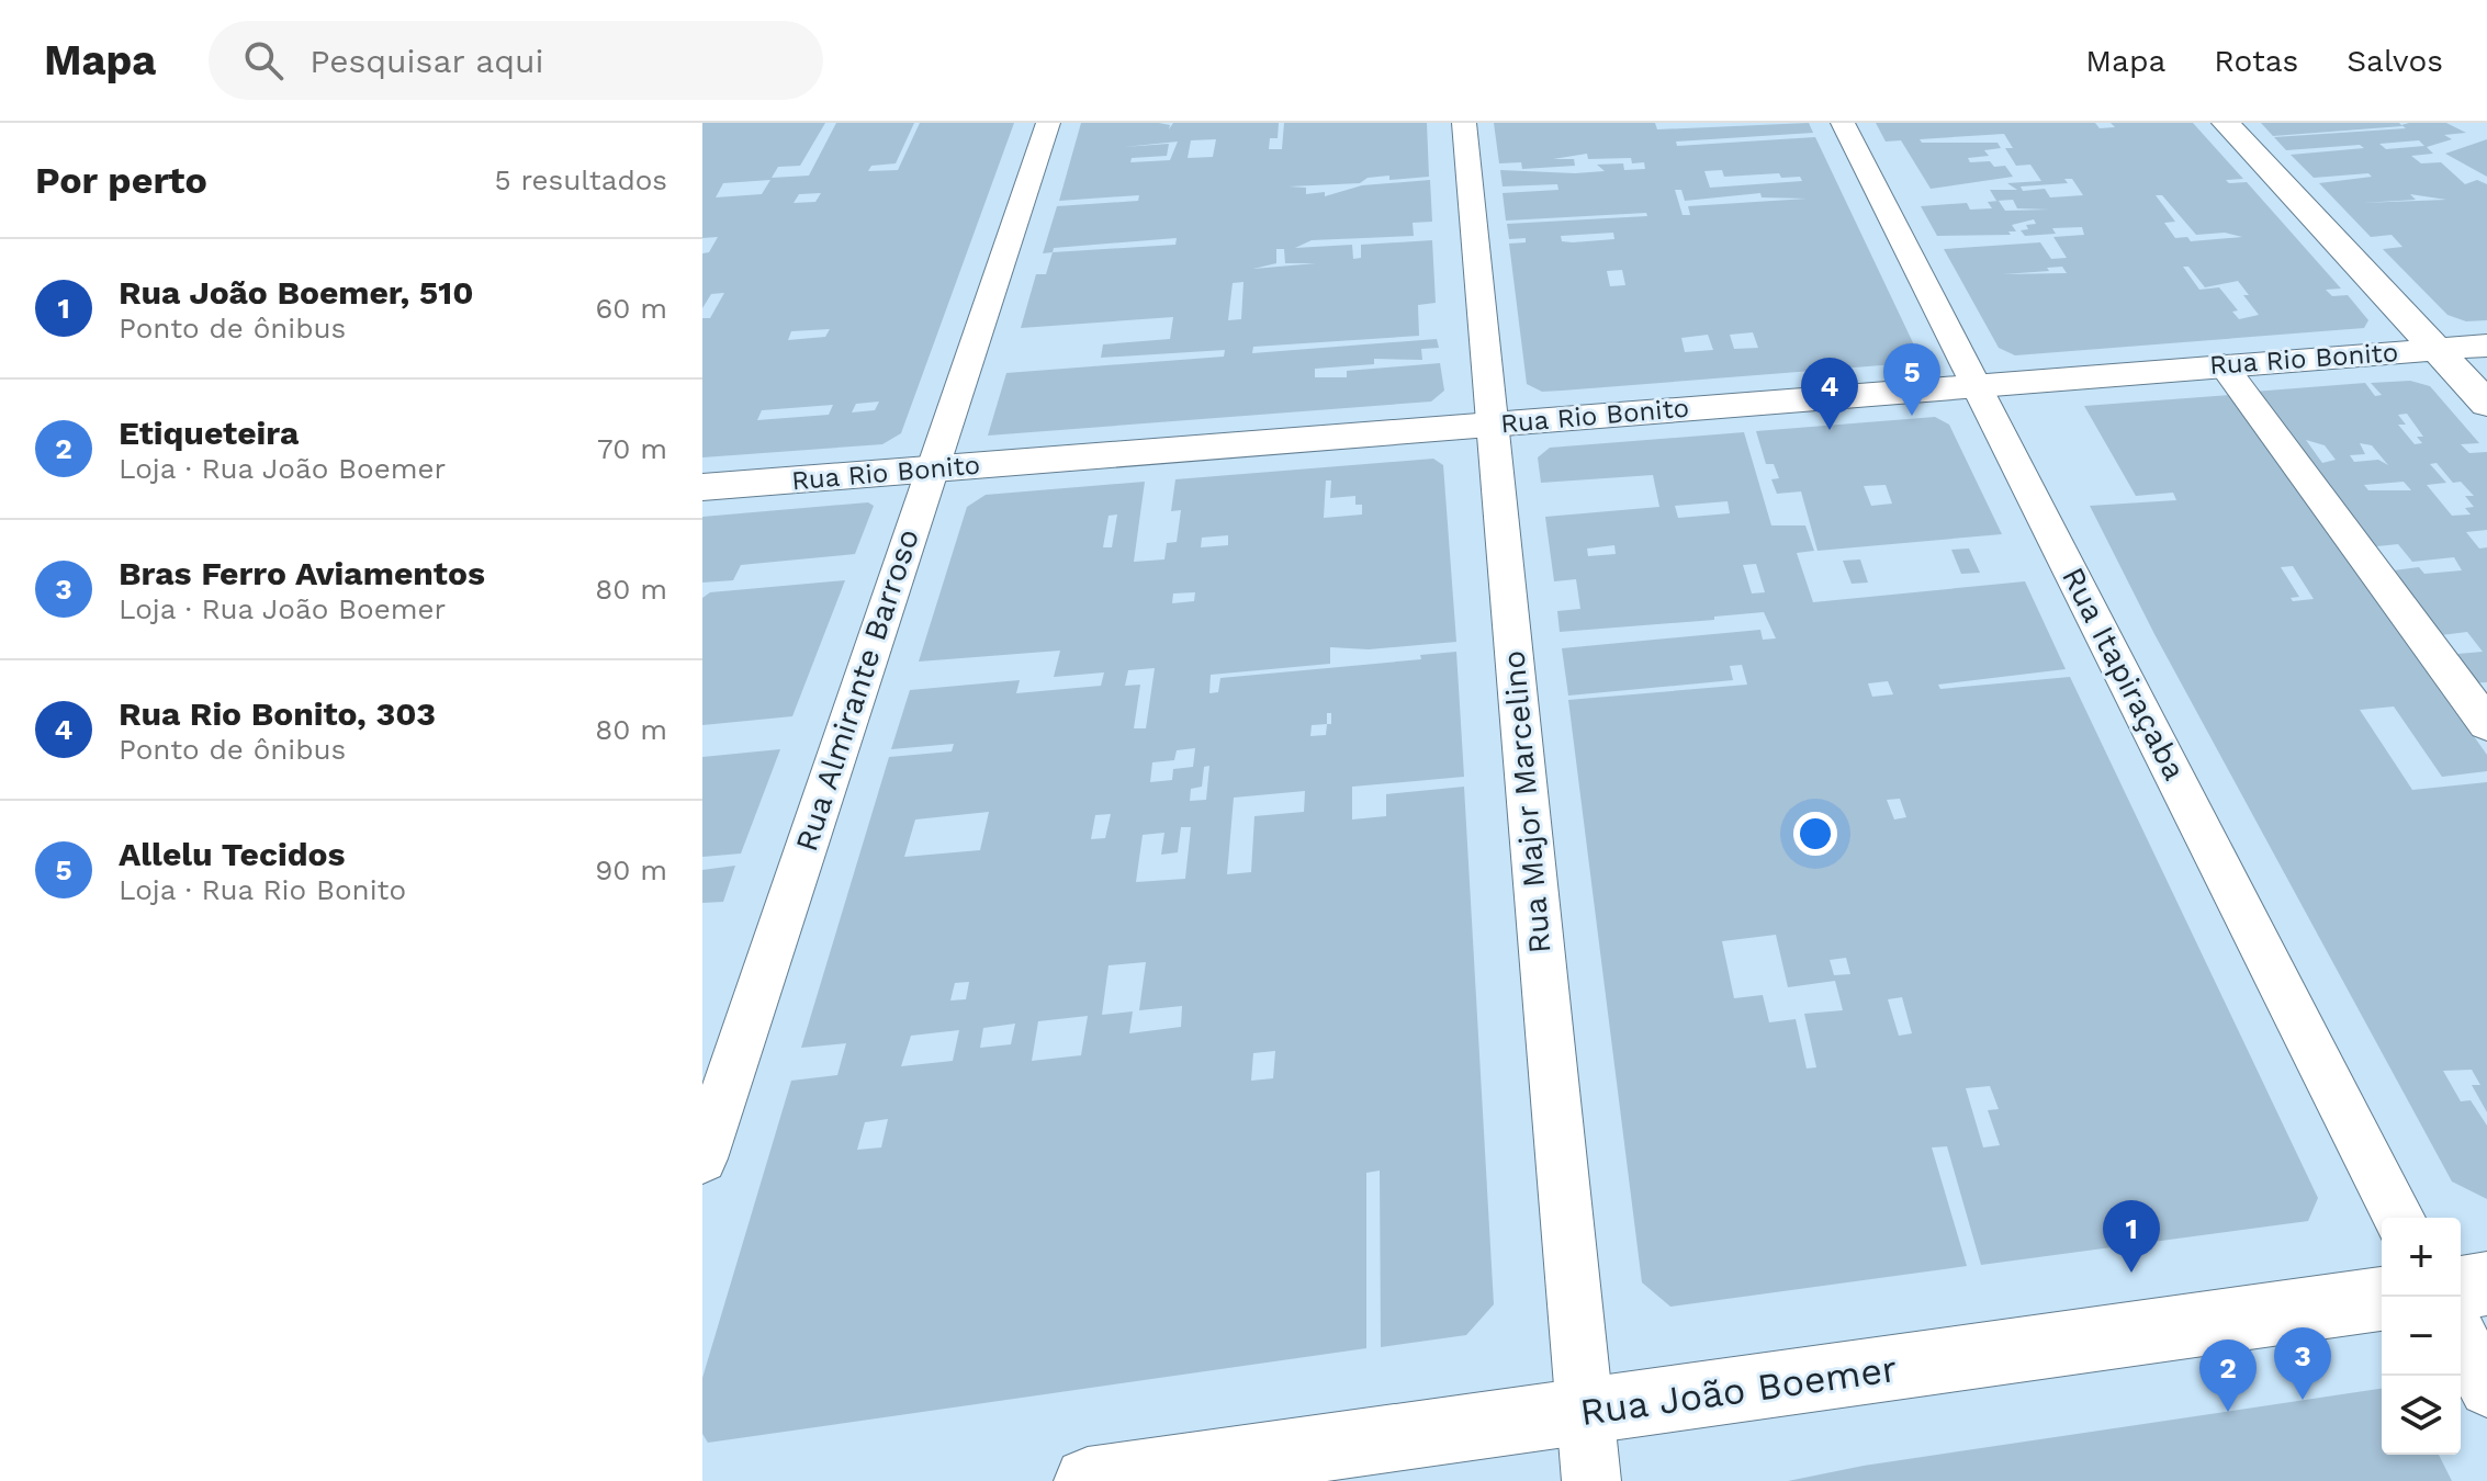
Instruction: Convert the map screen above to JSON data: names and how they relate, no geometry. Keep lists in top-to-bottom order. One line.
{"streets":{"street":["Rua Rio Bonito","Rua Itapiraçaba","Rua Almirante Barroso","Rua Major Marcelino","Rua João Boemer"]},"crossings":[["Rua Rio Bonito","Rua Itapiraçaba"],["Rua Rio Bonito","Rua Almirante Barroso"],["Rua Rio Bonito","Rua Major Marcelino"],["Rua Major Marcelino","Rua João Boemer"]],"page":{"header":"Mapa","search":"Pesquisar aqui","nav":["Mapa","Rotas","Salvos"],"heading":["Por perto","5 resultados"],"list":[{"mark":"1","name":"Rua João Boemer, 510","note":"Ponto de ônibus","value":"60 m"},{"mark":"2","name":"Etiqueteira","note":"Loja · Rua João Boemer","value":"70 m"},{"mark":"3","name":"Bras Ferro Aviamentos","note":"Loja · Rua João Boemer","value":"80 m"},{"mark":"4","name":"Rua Rio Bonito, 303","note":"Ponto de ônibus","value":"80 m"},{"mark":"5","name":"Allelu Tecidos","note":"Loja · Rua Rio Bonito","value":"90 m"}],"pins":["5","4","1","3","2"],"map_buttons":["+","−"]}}
